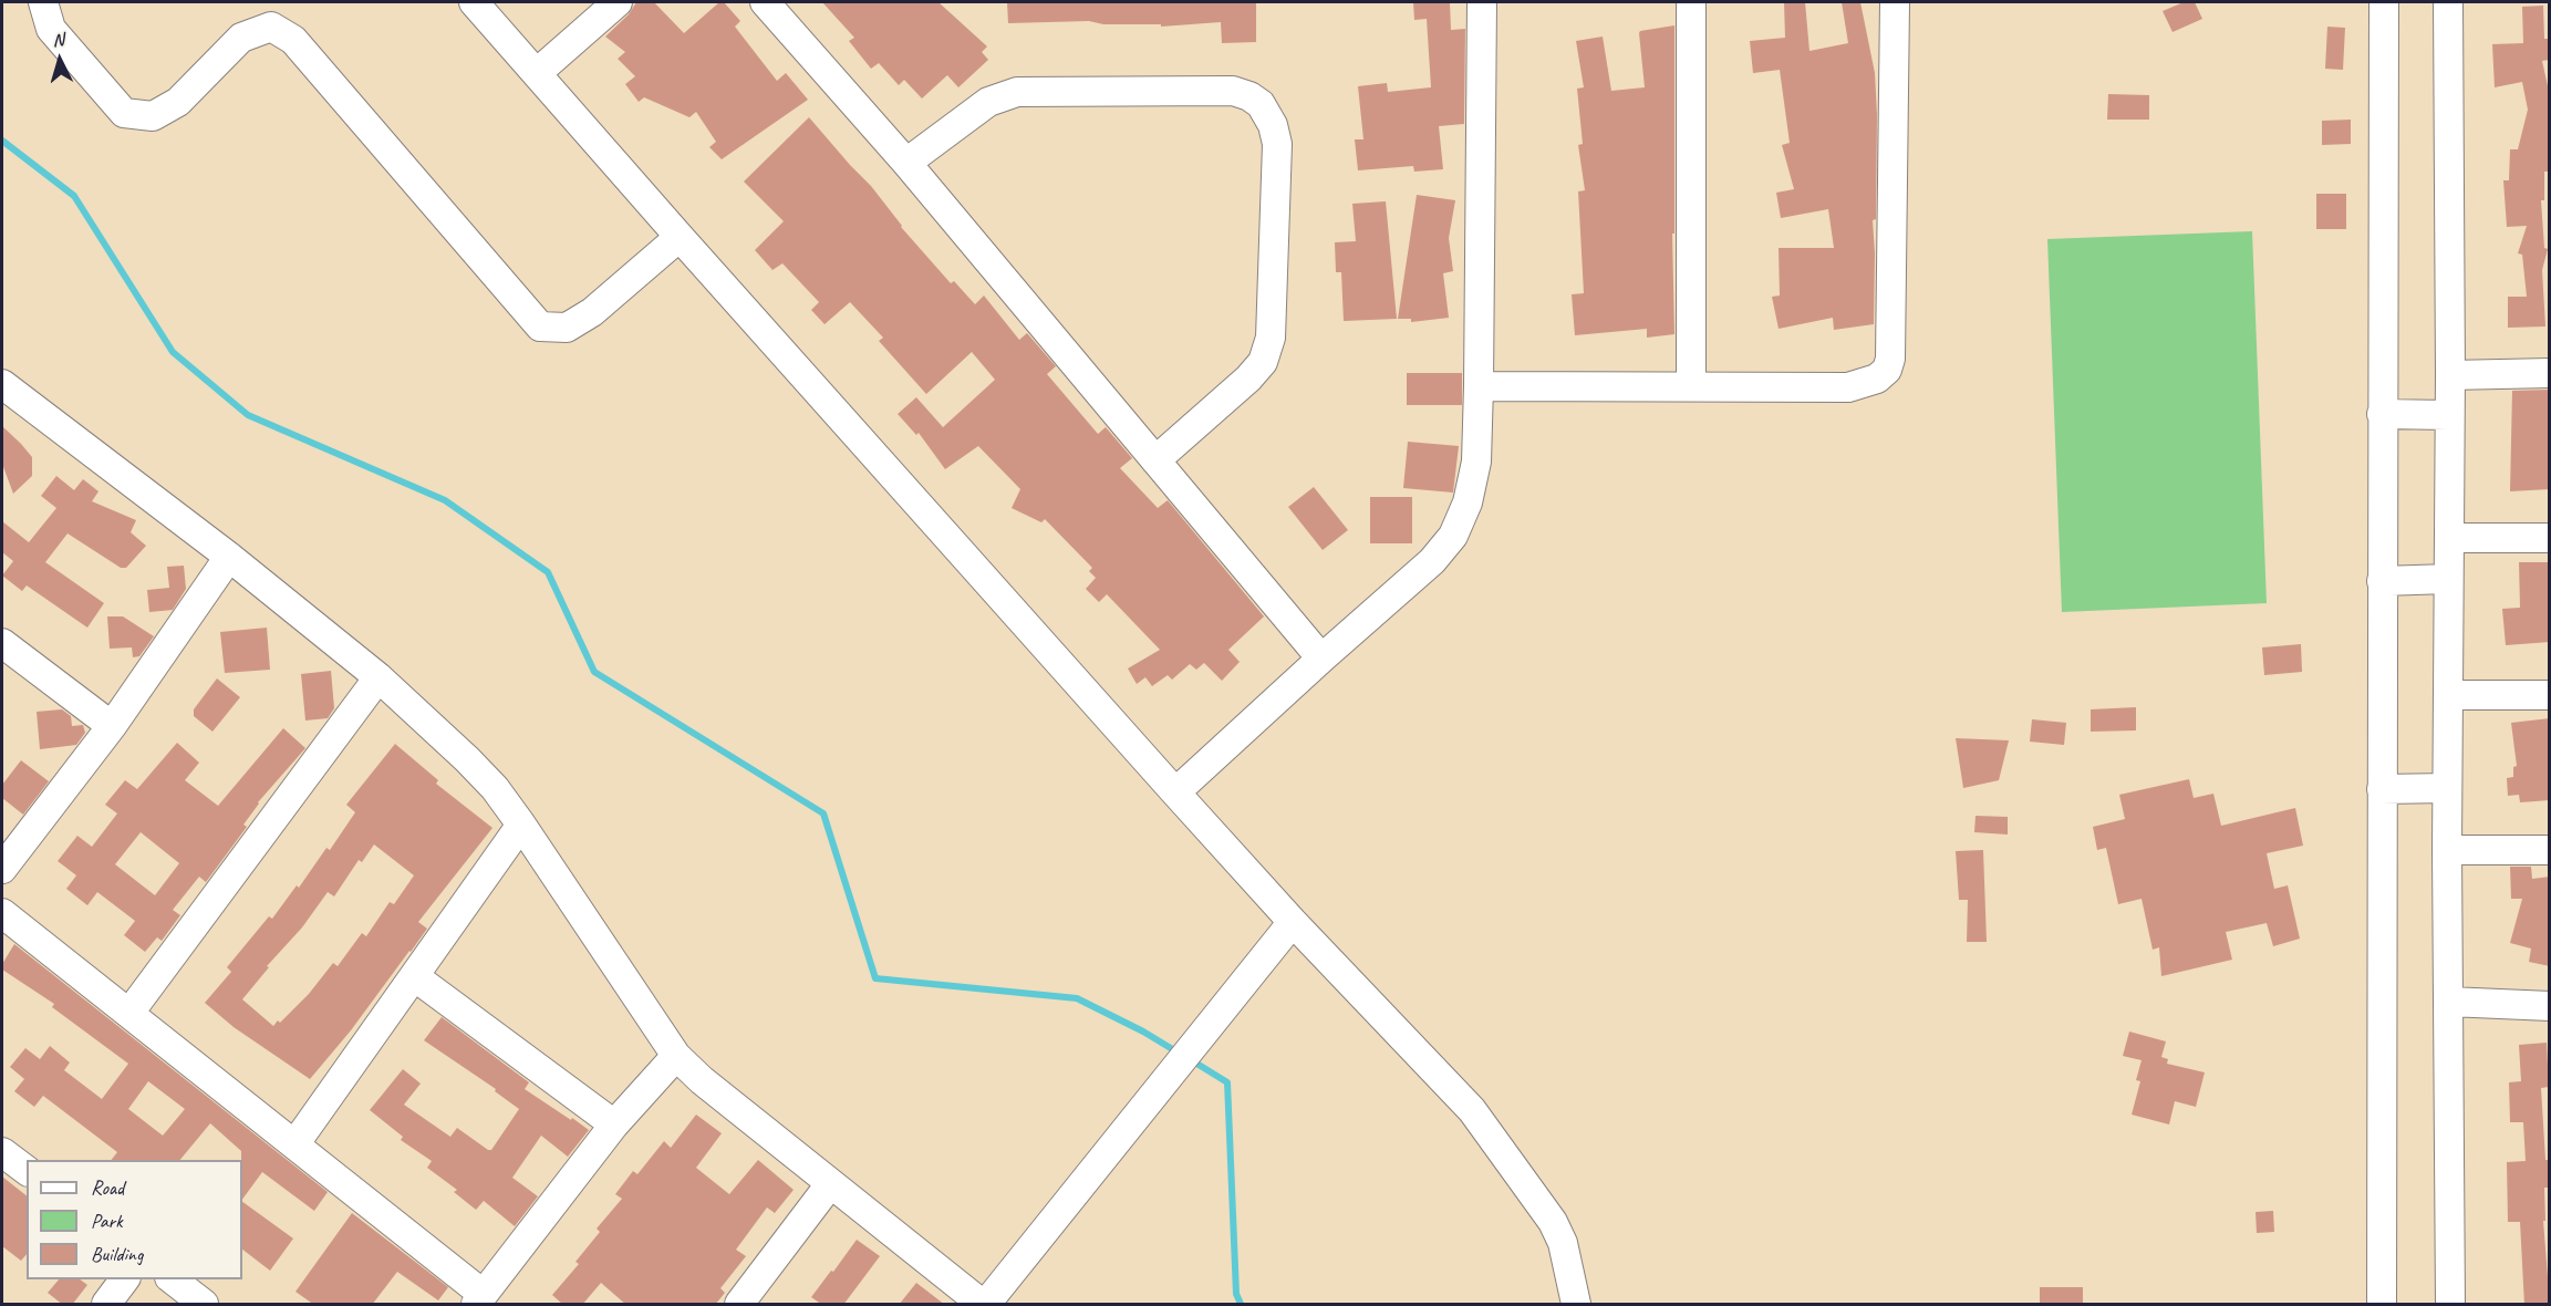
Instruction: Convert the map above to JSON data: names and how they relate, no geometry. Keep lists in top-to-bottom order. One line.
{"legend":["Road","Park","Building"],"north":"top"}
